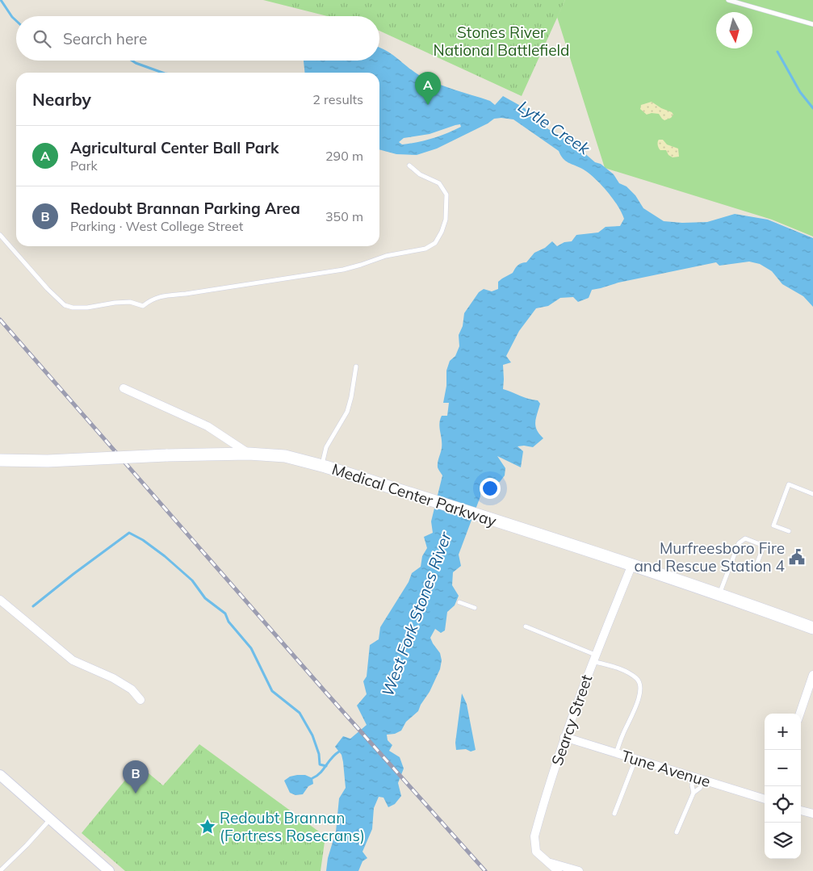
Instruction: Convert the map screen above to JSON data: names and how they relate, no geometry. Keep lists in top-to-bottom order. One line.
{"streets":{"main road":["Medical Center Parkway"],"street":["Searcy Street","Tune Avenue"]},"crossings":[["Medical Center Parkway","Searcy Street"],["Searcy Street","Tune Avenue"]],"water":["Lytle Creek","West Fork Stones River"],"parks":["Stones River National Battlefield"],"places":{"public building":["Murfreesboro Fire and Rescue Station 4"],"place":["Redoubt Brannan (Fortress Rosecrans)"]},"north":"bottom","page":{"search":"Search here","pins":["A","B"],"heading":["Nearby","2 results"],"list":[{"mark":"A","name":"Agricultural Center Ball Park","note":"Park","value":"290 m"},{"mark":"B","name":"Redoubt Brannan Parking Area","note":"Parking · West College Street","value":"350 m"}],"map_buttons":["+","−"]}}
